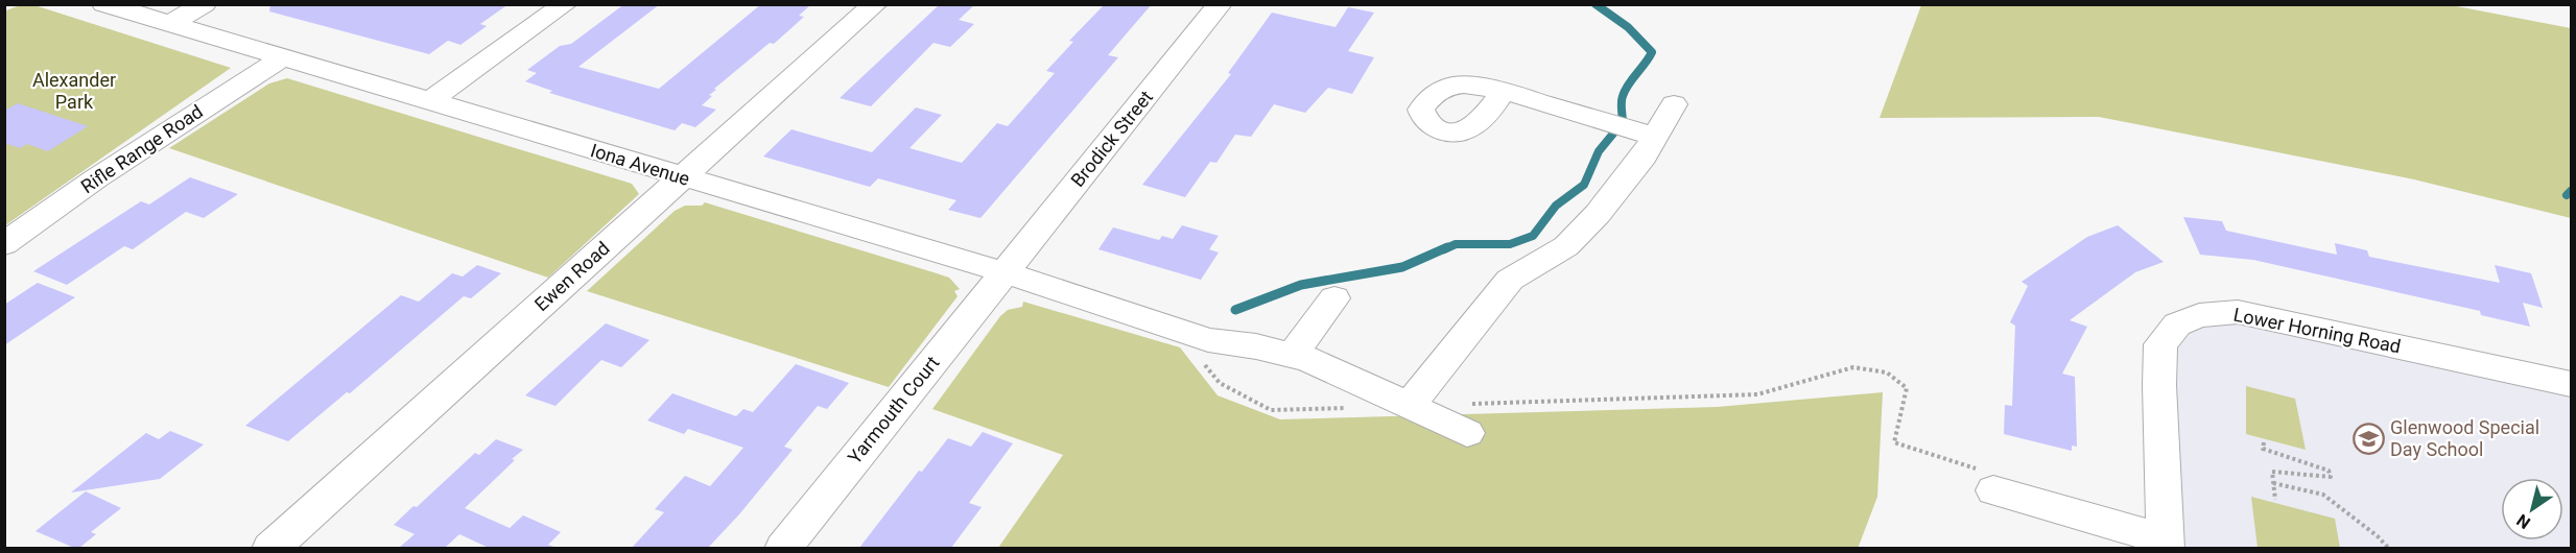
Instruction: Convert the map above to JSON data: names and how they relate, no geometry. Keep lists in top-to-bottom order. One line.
{"streets":{"street":["Brodick Street","Rifle Range Road","Iona Avenue","Ewen Road","Lower Horning Road","Yarmouth Court"]},"crossings":[["Brodick Street","Iona Avenue"],["Brodick Street","Yarmouth Court"],["Rifle Range Road","Iona Avenue"],["Iona Avenue","Ewen Road"],["Iona Avenue","Yarmouth Court"]],"parks":["Alexander Park"],"places":{"school or university":["Glenwood Special Day School"]},"north":"bottom left"}
